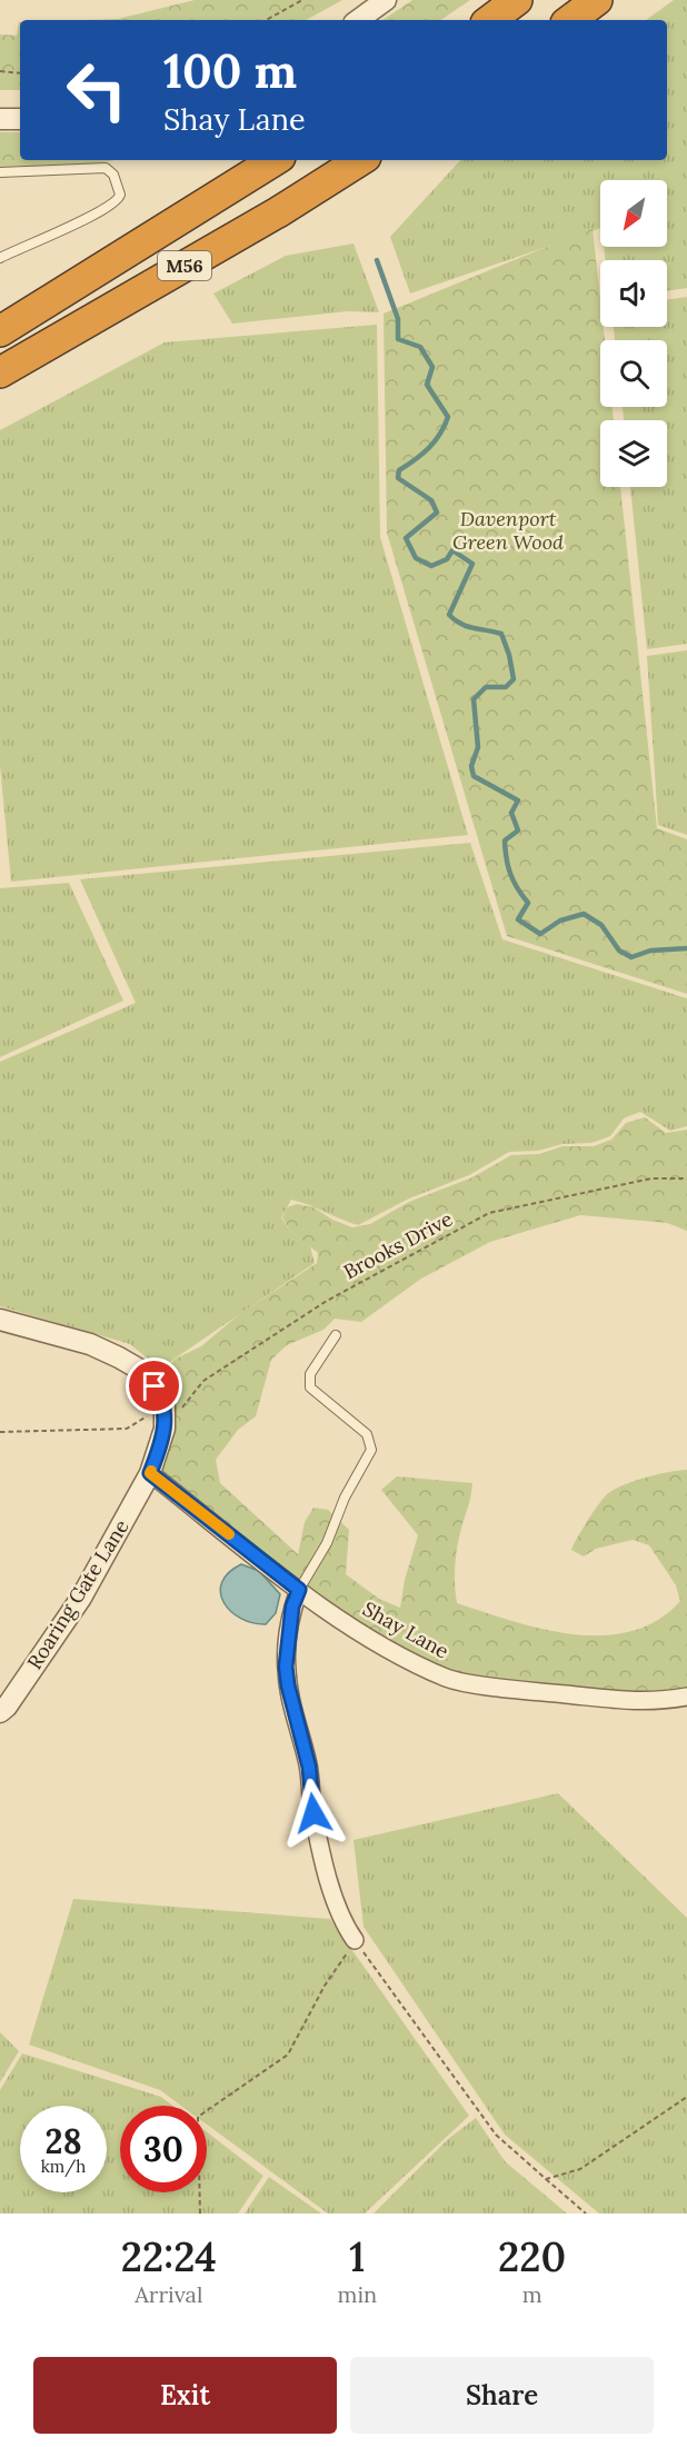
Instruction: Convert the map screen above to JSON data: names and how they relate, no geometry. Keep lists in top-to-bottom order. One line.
{"streets":{"highway":["M56"],"street":["Roaring Gate Lane","Shay Lane"],"path":["Brooks Drive"]},"crossings":[["Brooks Drive","Roaring Gate Lane"],["Roaring Gate Lane","Shay Lane"]],"parks":["Davenport Green Wood"],"north":"bottom left","page":{"turn":["100 m","Shay Lane"],"speed":"28 km/h","limit":"30","eta":["22:24","Arrival","1","min","220","m"],"buttons":["Exit","Share"]}}
